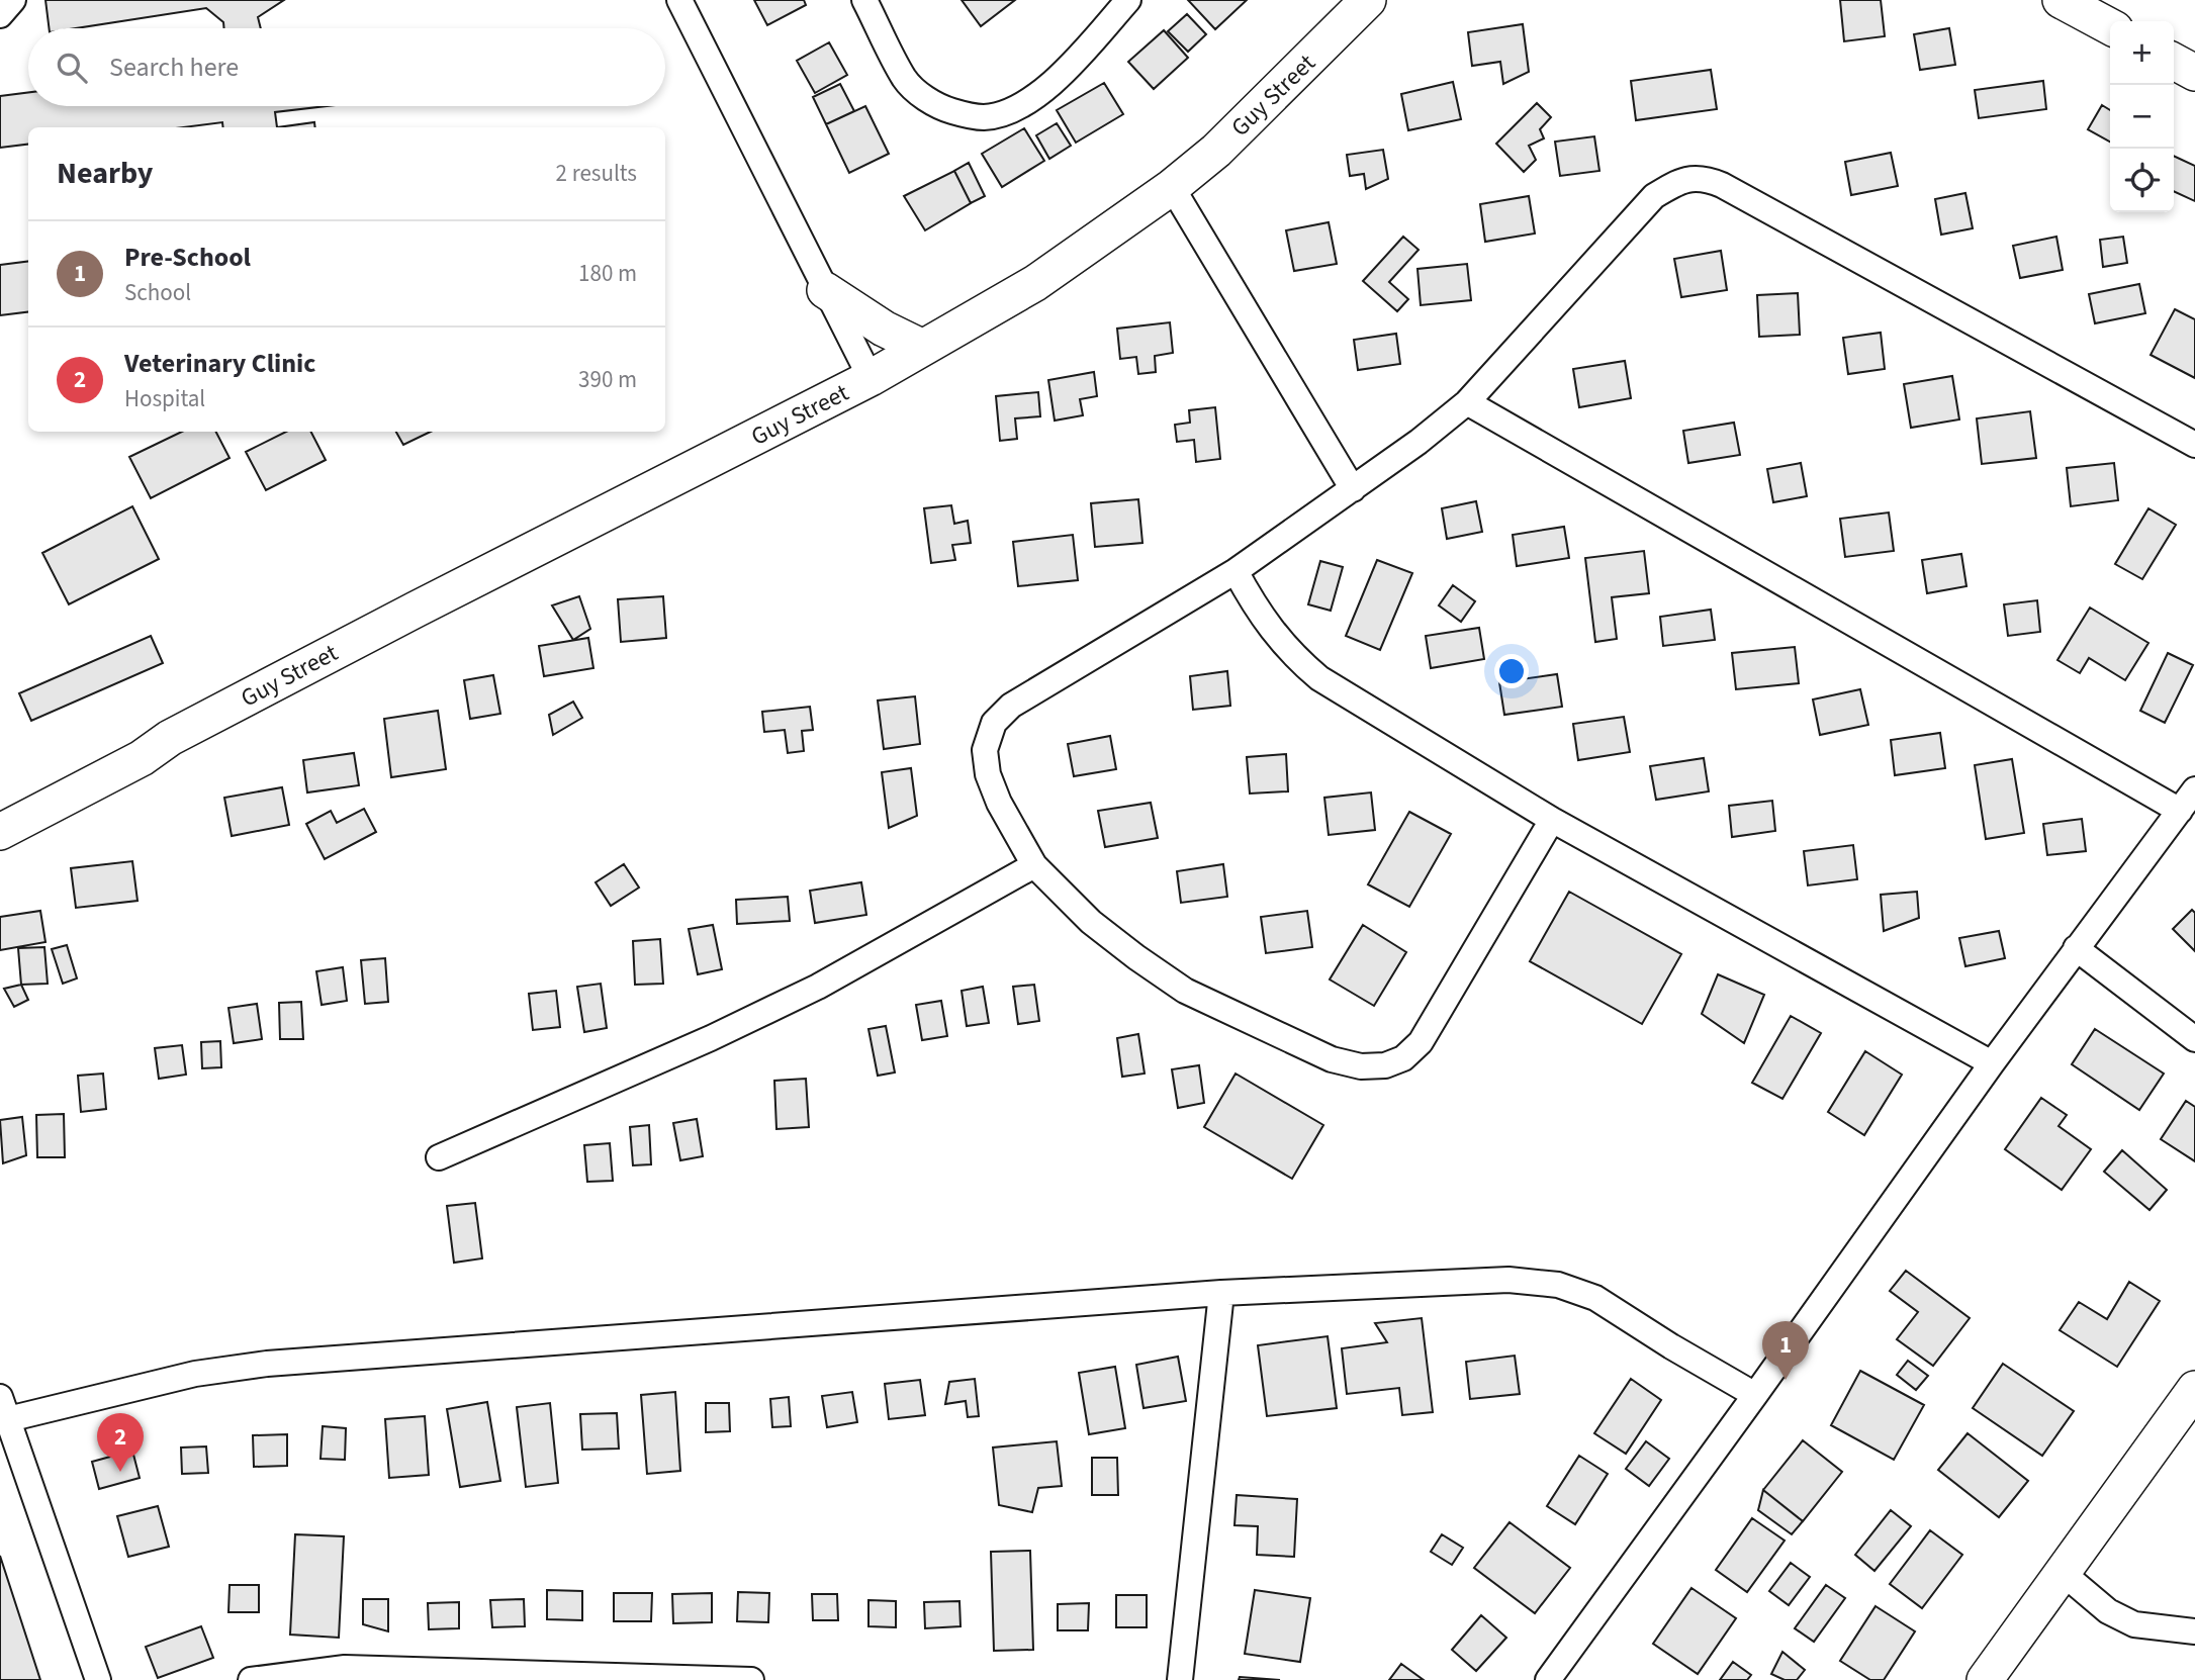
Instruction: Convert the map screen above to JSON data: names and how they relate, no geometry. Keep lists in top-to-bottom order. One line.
{"streets":{"street":["Guy Street"]},"page":{"map_buttons":["+","−"],"search":"Search here","heading":["Nearby","2 results"],"list":[{"mark":"1","name":"Pre-School","note":"School","value":"180 m"},{"mark":"2","name":"Veterinary Clinic","note":"Hospital","value":"390 m"}],"pins":["1","2"]}}
